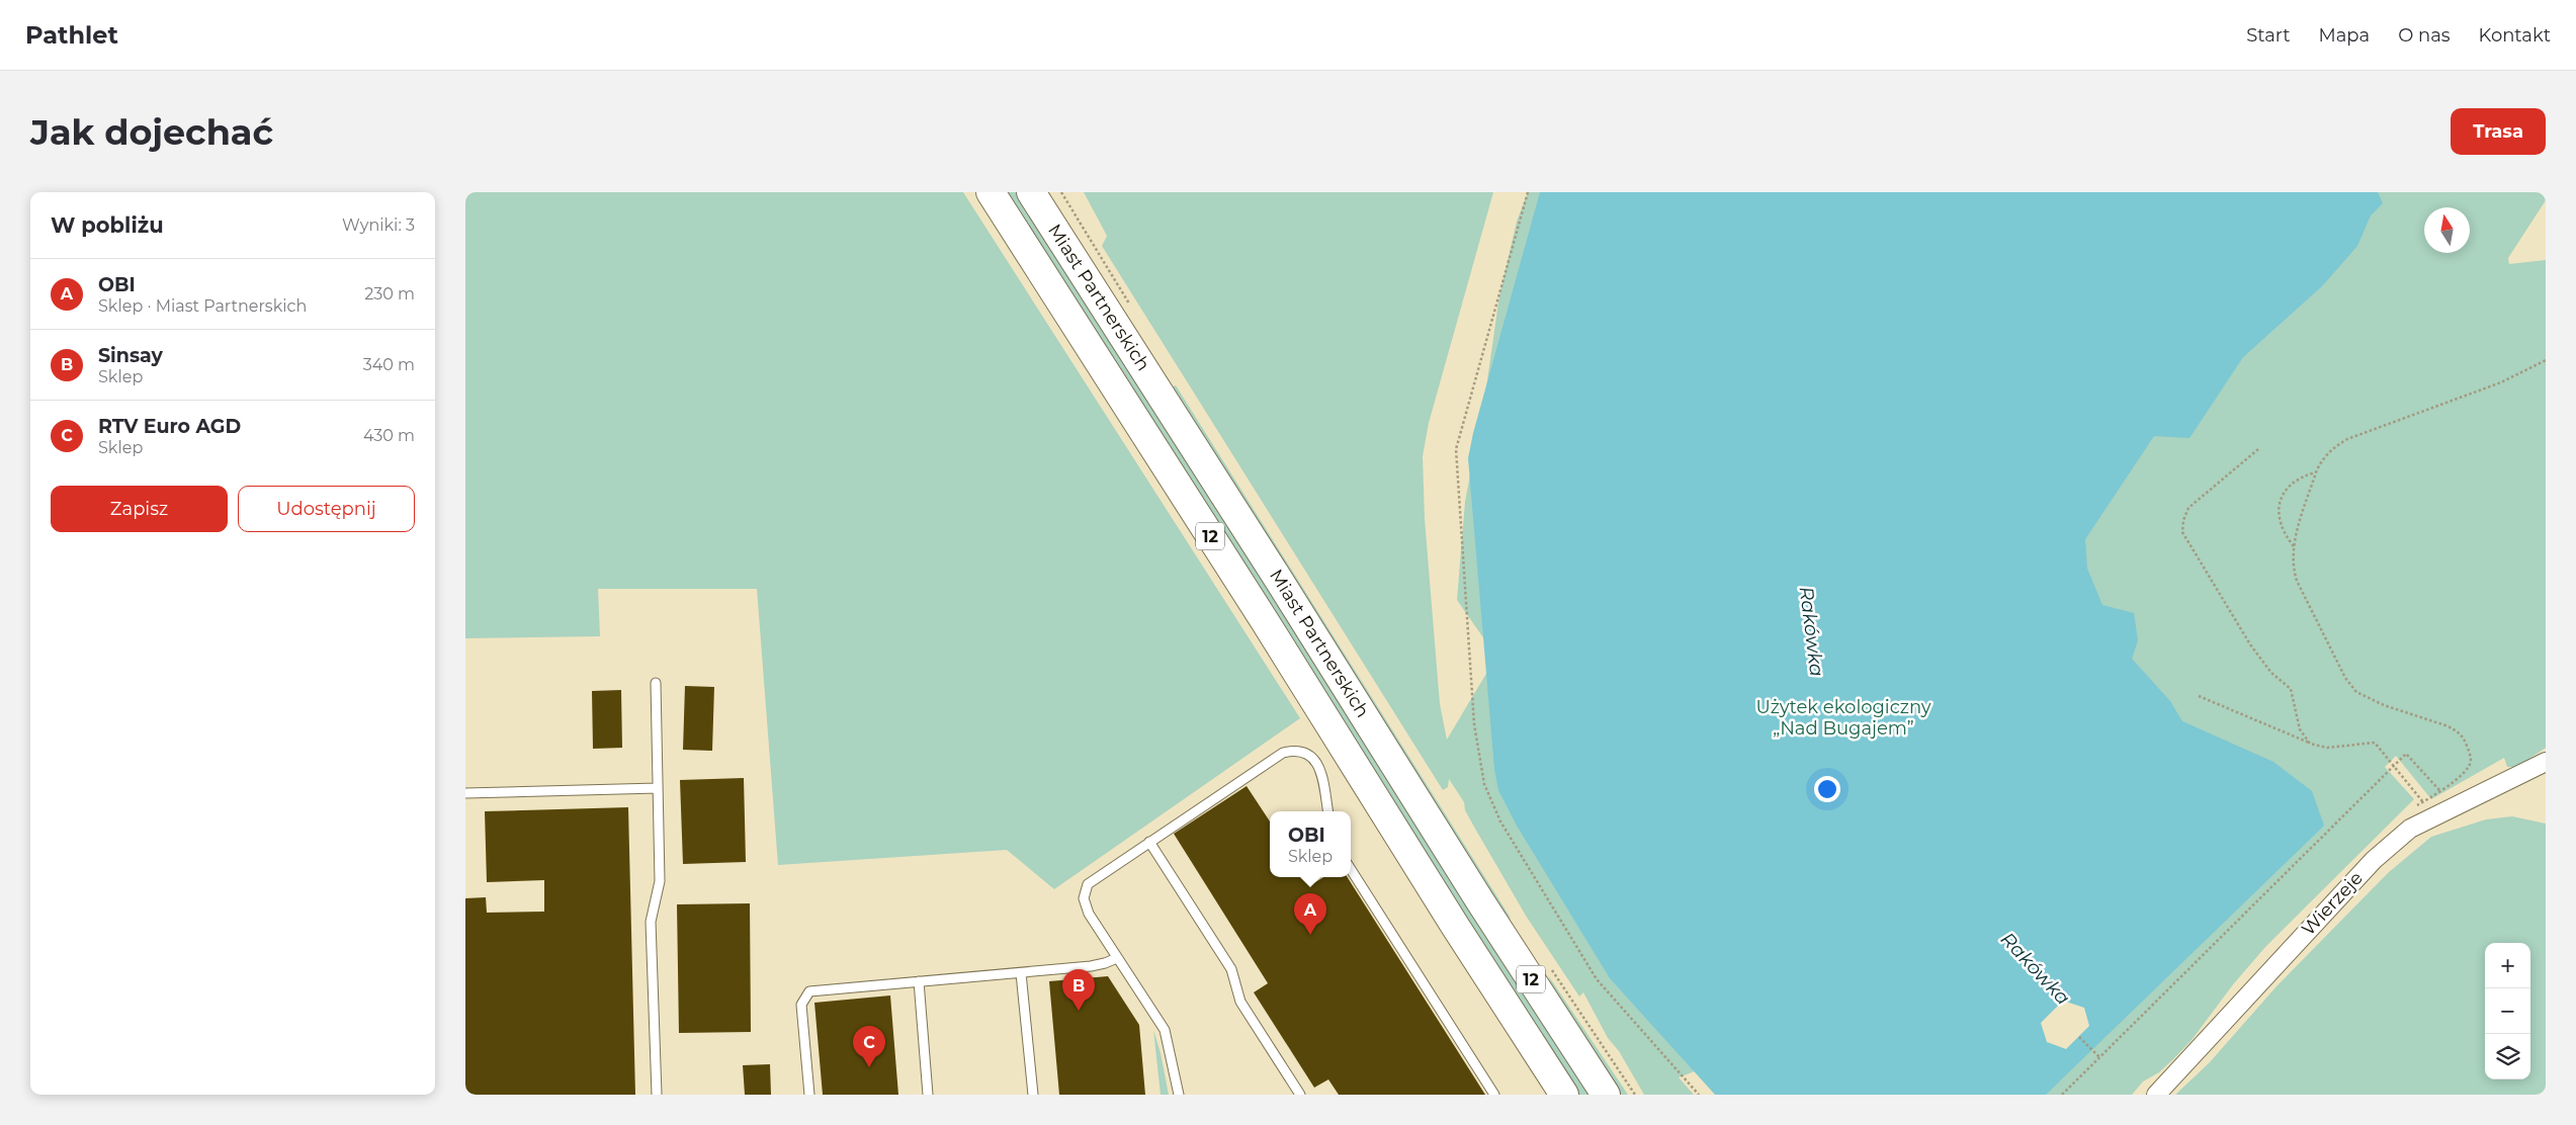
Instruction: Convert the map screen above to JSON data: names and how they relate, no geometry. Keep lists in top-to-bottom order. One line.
{"streets":{"main road":["Miast Partnerskich","12"],"street":["Wierzeje"]},"water":["Rakówka"],"parks":["Użytek ekologiczny „Nad Bugajem”"],"north":"top","page":{"header":"Pathlet","nav":["Start","Mapa","O nas","Kontakt"],"buttons":["Trasa",["Zapisz","Udostępnij"]],"title":"Jak dojechać","heading":["W pobliżu","Wyniki: 3"],"list":[{"mark":"A","name":"OBI","note":"Sklep · Miast Partnerskich","value":"230 m"},{"mark":"B","name":"Sinsay","note":"Sklep","value":"340 m"},{"mark":"C","name":"RTV Euro AGD","note":"Sklep","value":"430 m"}],"popup":["OBI","Sklep"],"pins":["A","B","C"],"map_buttons":["+","−"]}}
